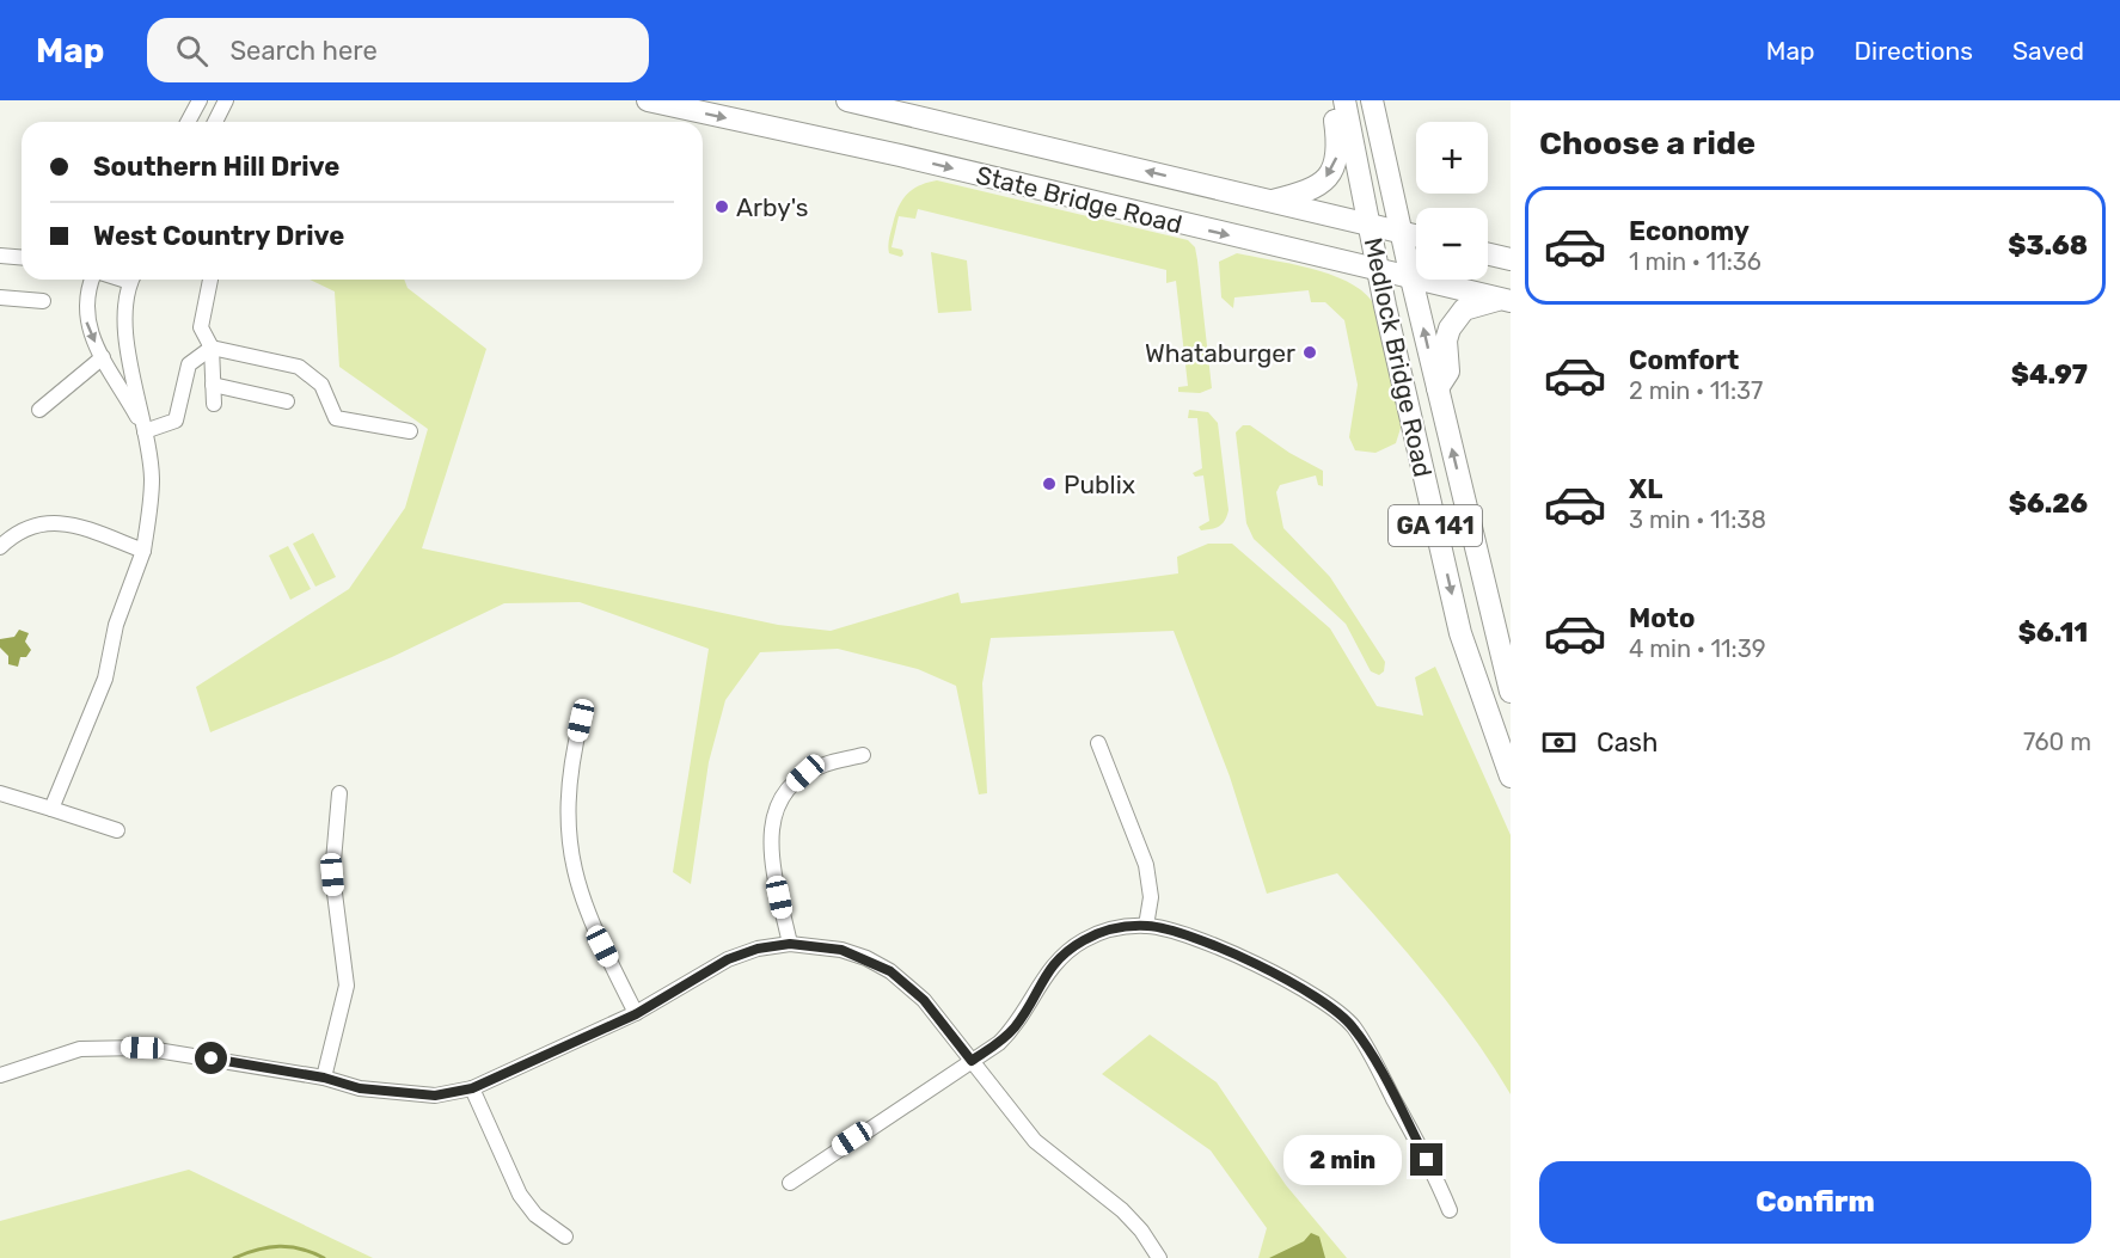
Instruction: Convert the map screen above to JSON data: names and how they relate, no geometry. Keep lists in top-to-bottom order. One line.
{"streets":{"highway":["State Bridge Road","Medlock Bridge Road","GA 141"]},"crossings":[["State Bridge Road","Medlock Bridge Road"]],"places":["Arby's","Whataburger","Publix"],"page":{"header":"Map","search":"Search here","nav":["Map","Directions","Saved"],"heading":"Choose a ride","map_buttons":["+","−"],"banner":["Southern Hill Drive","West Country Drive"],"list":[{"name":"Economy","note":"1 min · 11:36","value":"$3.68"},{"name":"Comfort","note":"2 min · 11:37","value":"$4.97"},{"name":"XL","note":"3 min · 11:38","value":"$6.26"},{"name":"Moto","note":"4 min · 11:39","value":"$6.11"}],"pay":["Cash","760 m"],"bubble":"2 min","buttons":"Confirm"}}
